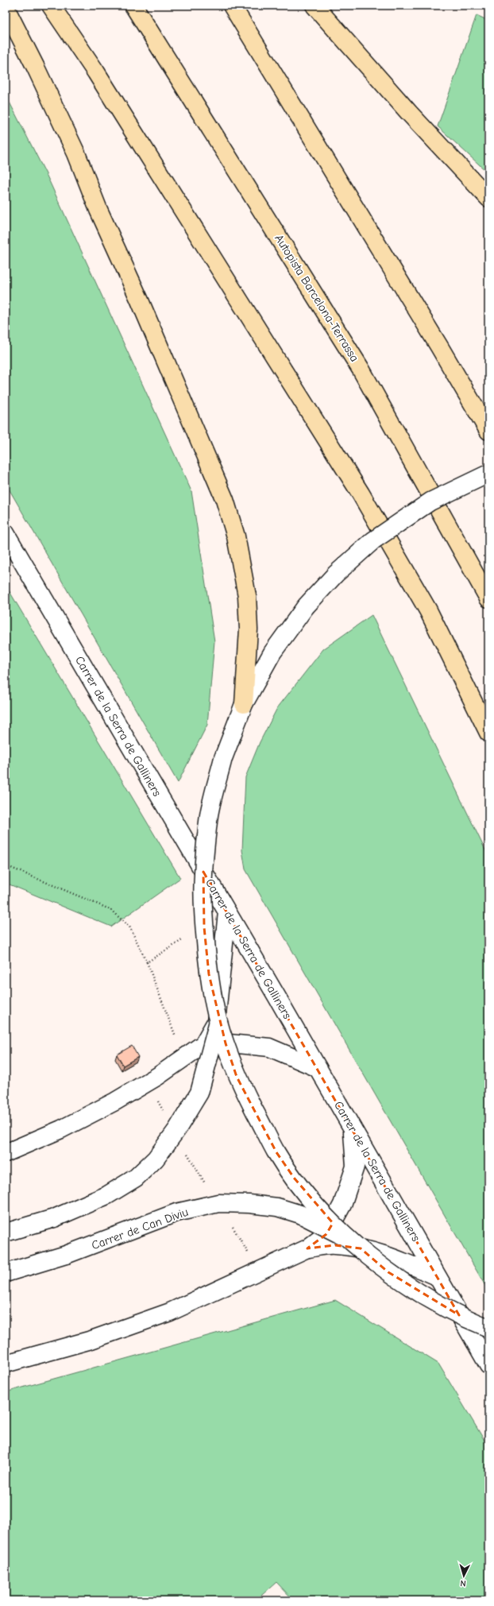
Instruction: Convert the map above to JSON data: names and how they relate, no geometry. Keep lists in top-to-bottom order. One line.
{"streets":{"highway":["Autopista Barcelona-Terrassa"],"street":["Carrer de la Serra de Galliners","Carrer de Can Diviu"]},"north":"bottom"}
